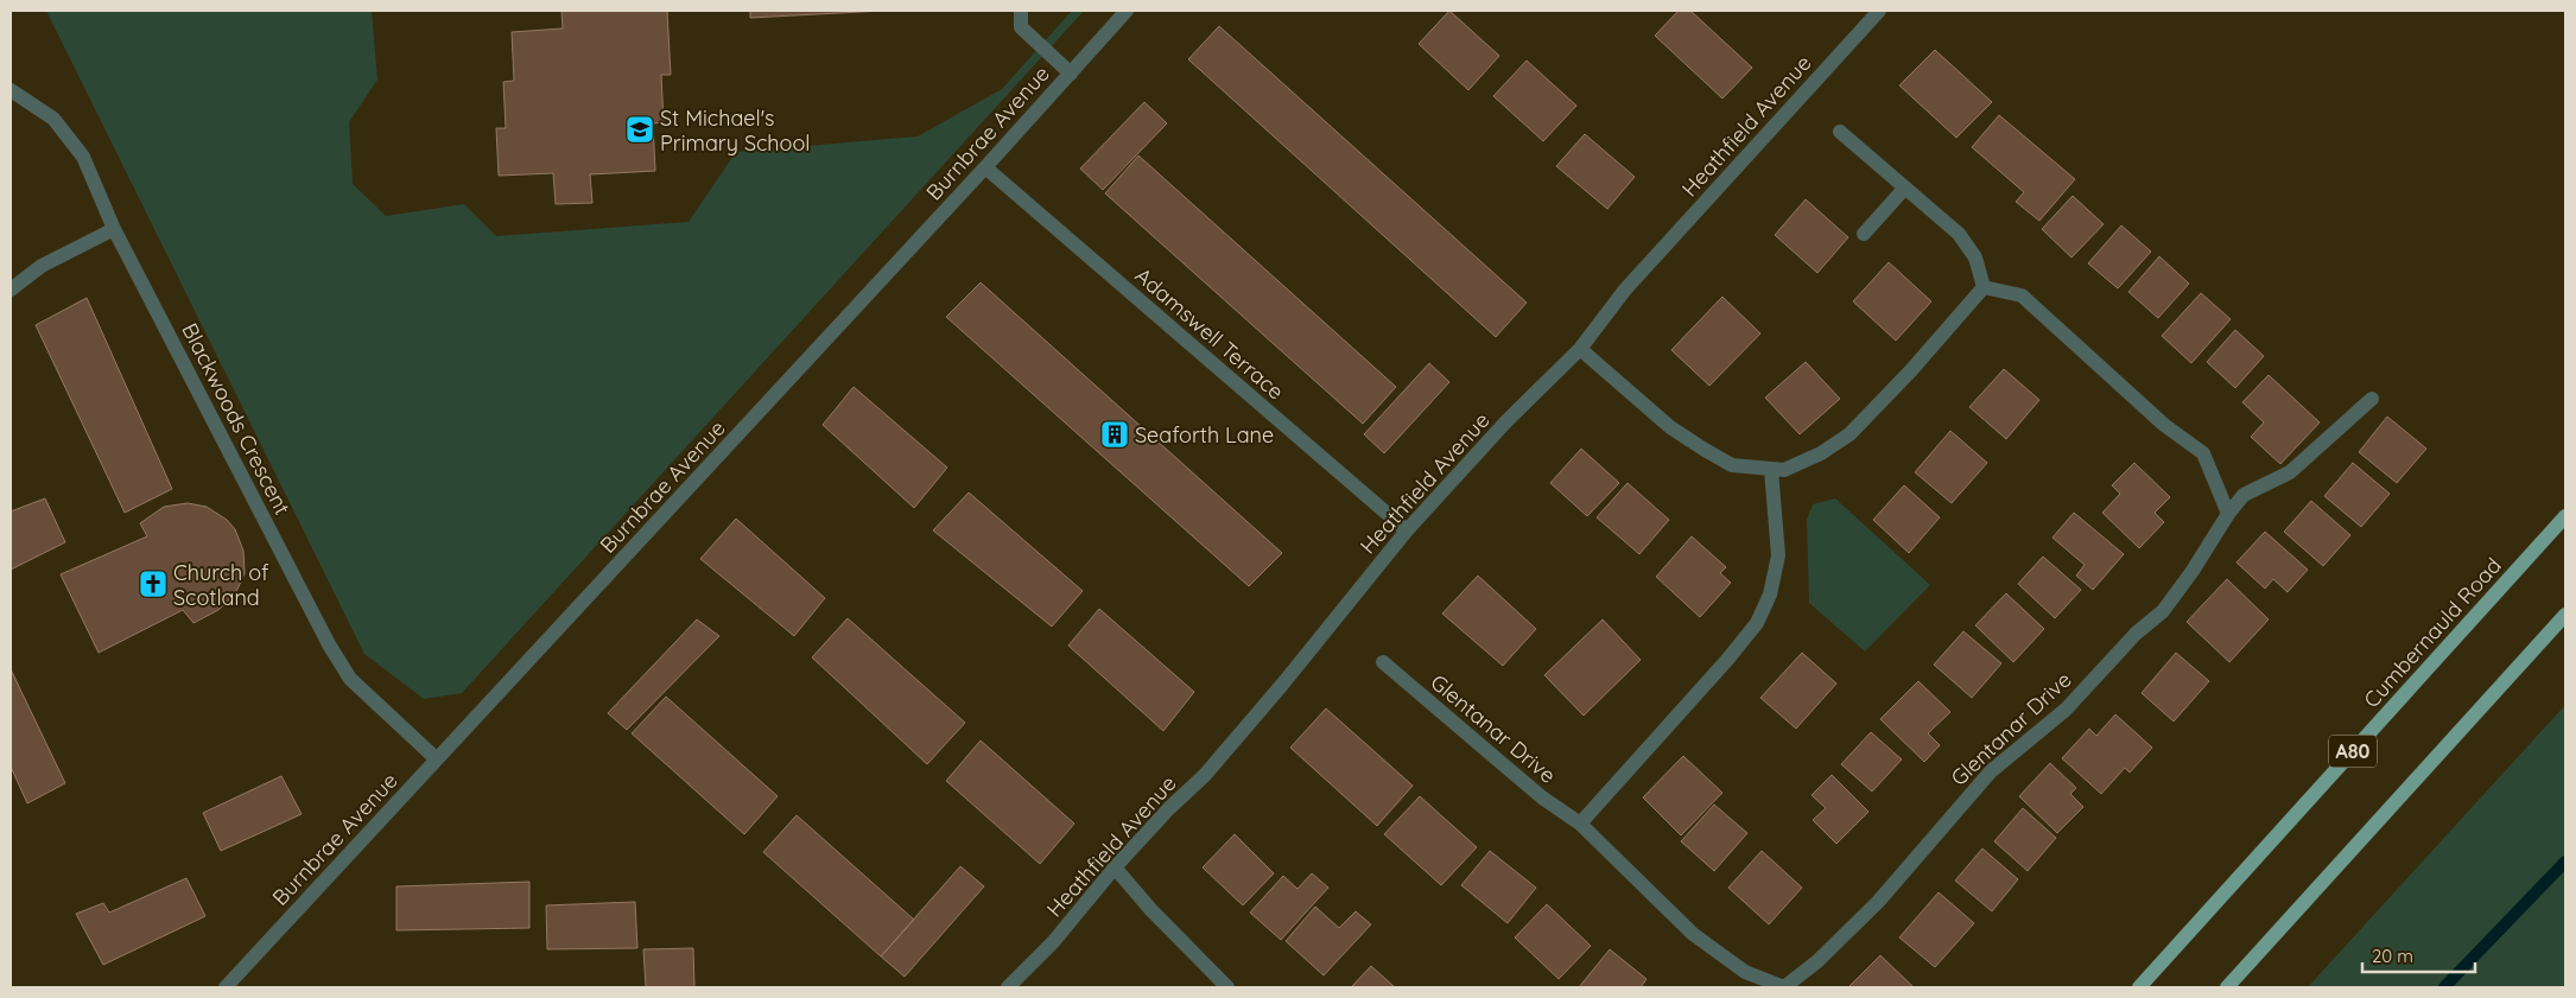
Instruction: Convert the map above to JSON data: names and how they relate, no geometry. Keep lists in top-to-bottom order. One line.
{"streets":{"main road":["Cumbernauld Road","A80"],"street":["Heathfield Avenue","Burnbrae Avenue","Adamswell Terrace","Blackwoods Crescent","Glentanar Drive"]},"crossings":[["Heathfield Avenue","Adamswell Terrace"],["Burnbrae Avenue","Adamswell Terrace"],["Burnbrae Avenue","Blackwoods Crescent"]],"places":{"school or university":["St Michael's Primary School"],"building":["Seaforth Lane"],"church":["Church of Scotland"]},"scale_bar":"20 m"}
